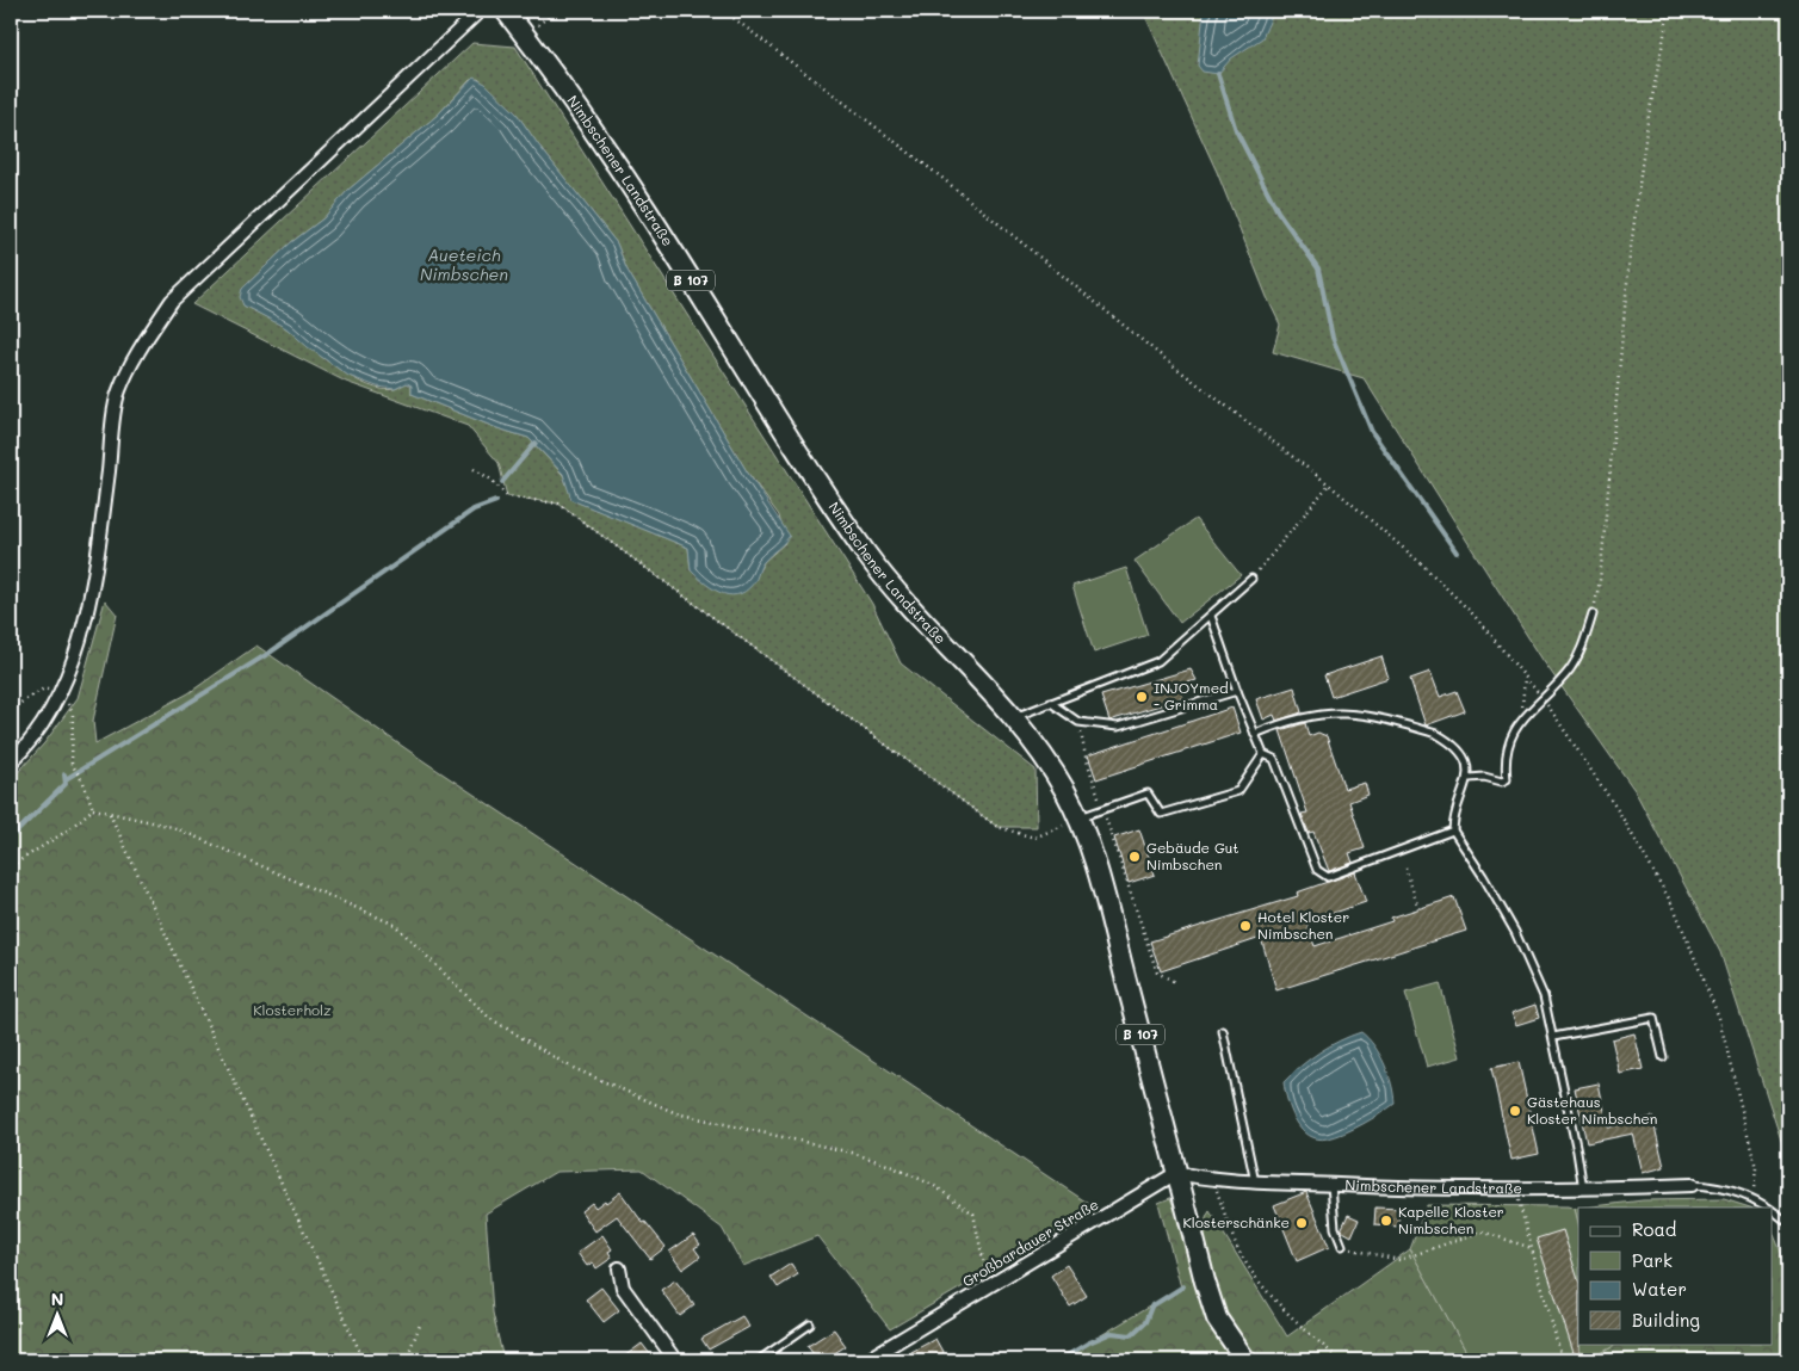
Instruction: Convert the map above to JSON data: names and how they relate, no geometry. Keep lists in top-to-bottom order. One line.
{"streets":{"main road":["Nimbschener Landstraße","B 107"],"street":["Großbardauer Straße"]},"crossings":[["Nimbschener Landstraße","Großbardauer Straße"]],"water":["Aueteich Nimbschen"],"parks":["Klosterholz"],"places":["INJOYmed - Grimma","Gebäude Gut Nimbschen","Hotel Kloster Nimbschen","Gästehaus Kloster Nimbschen","Kapelle Kloster Nimbschen","Klosterschänke"],"legend":["Road","Park","Water","Building"],"north":"top"}
